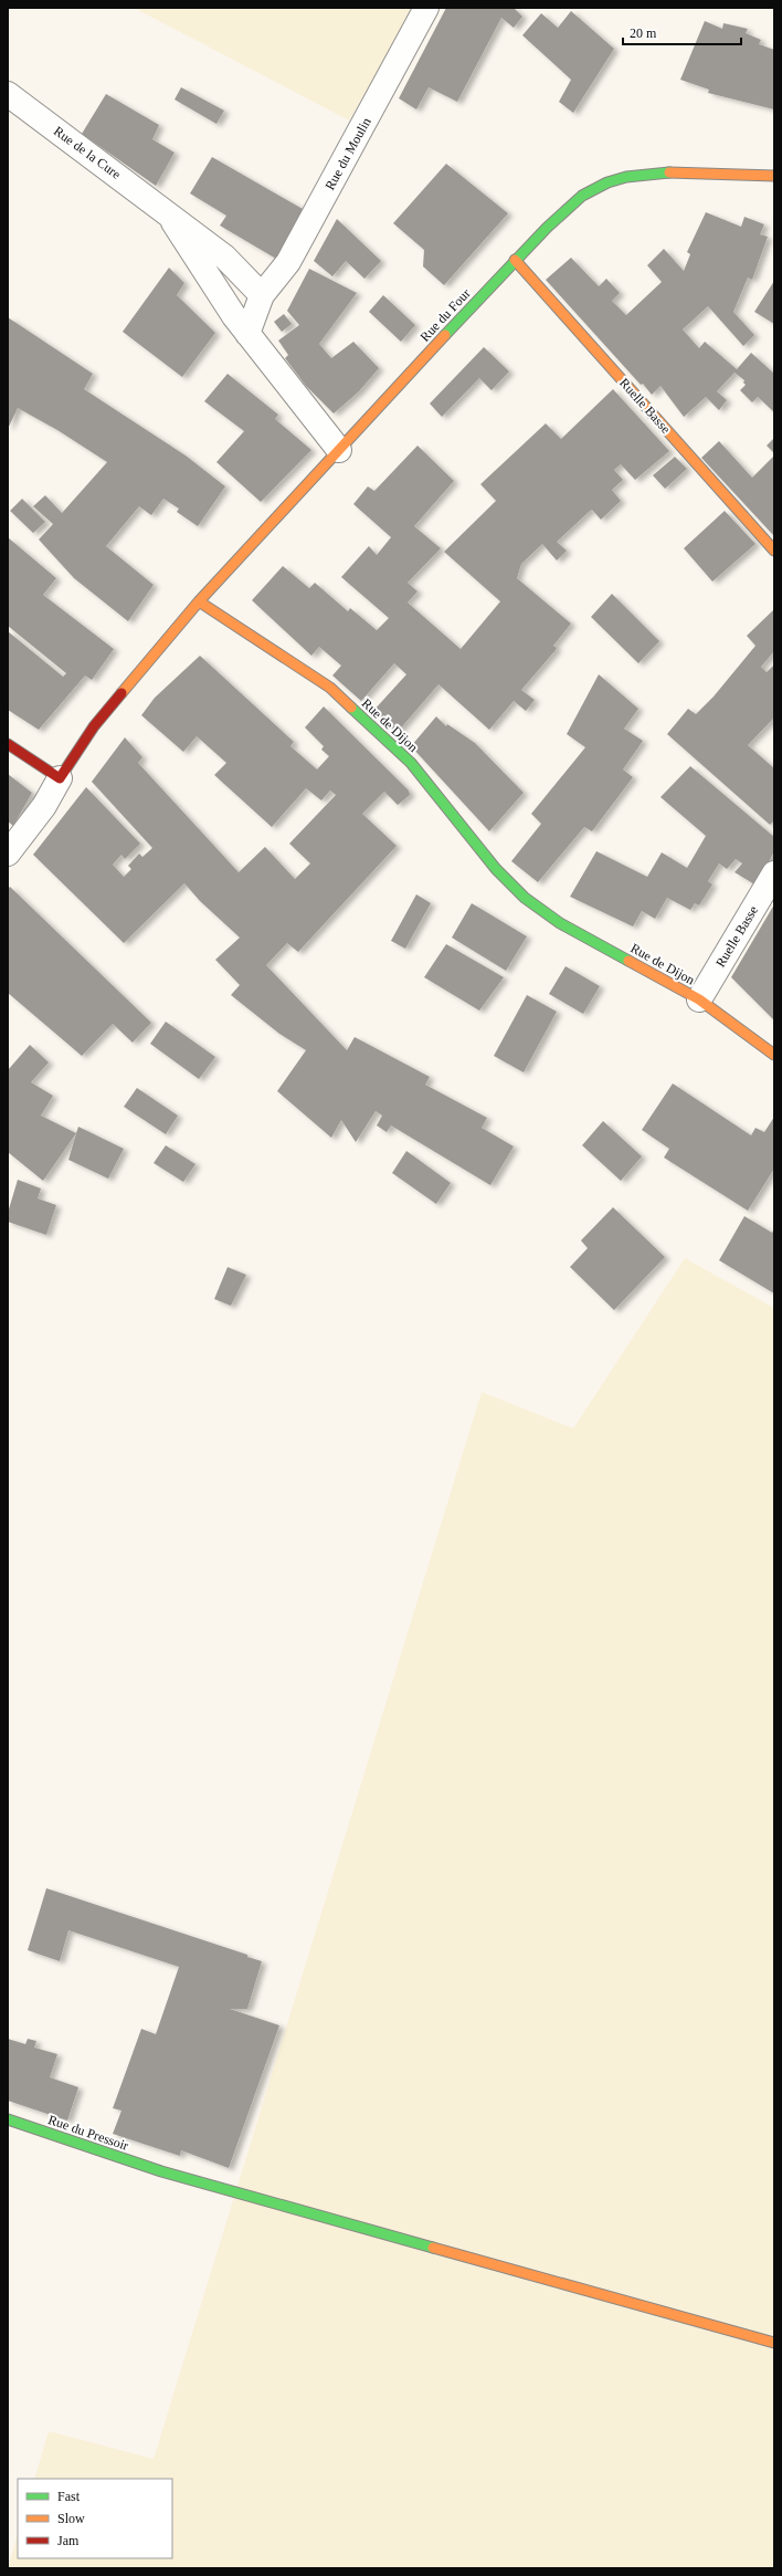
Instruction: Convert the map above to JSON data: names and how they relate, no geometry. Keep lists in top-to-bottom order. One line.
{"streets":{"street":["Rue de la Cure","Rue du Moulin","Rue du Four","Ruelle Basse","Rue de Dijon","Rue du Pressoir"]},"crossings":[["Rue de la Cure","Rue du Moulin"],["Rue de la Cure","Rue du Four"],["Rue du Four","Ruelle Basse"],["Rue du Four","Rue de Dijon"],["Ruelle Basse","Rue de Dijon"]],"legend":["Fast","Slow","Jam"],"scale_bar":"20 m"}
